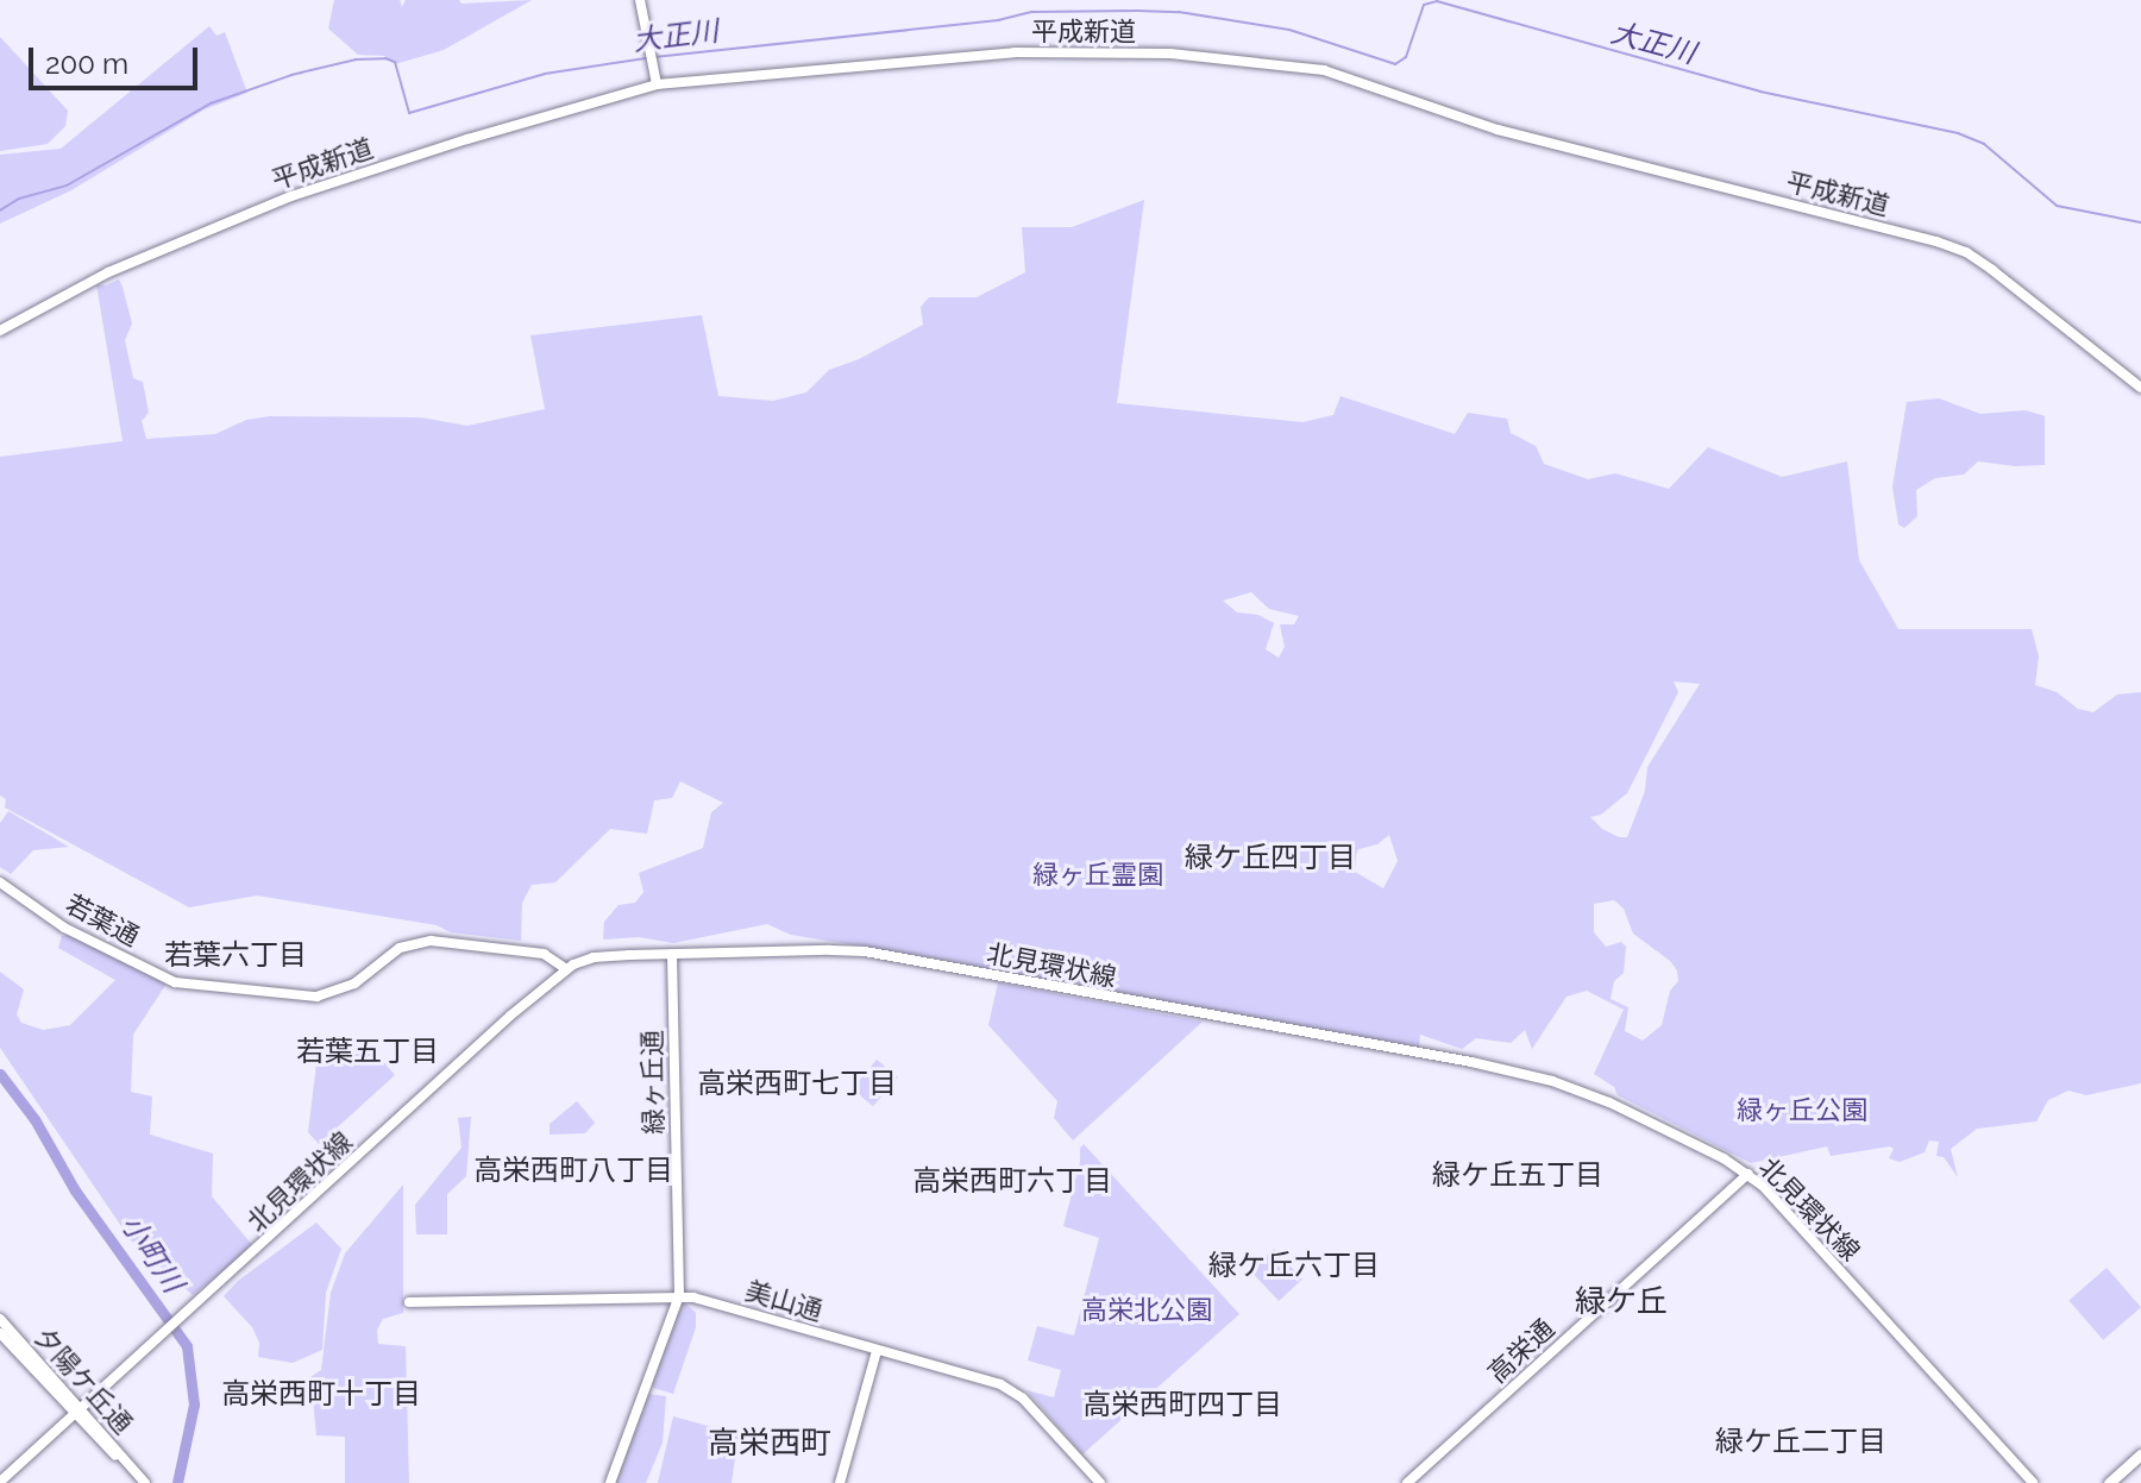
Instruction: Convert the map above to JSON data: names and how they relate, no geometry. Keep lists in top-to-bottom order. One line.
{"streets":{"street":["平成新道","若葉通","北見環状線","緑ヶ丘通","美山通","高栄通","夕陽ケ丘通"]},"crossings":[["若葉通","北見環状線"],["北見環状線","緑ヶ丘通"],["北見環状線","高栄通"],["北見環状線","夕陽ケ丘通"],["緑ヶ丘通","美山通"]],"districts":["緑ケ丘四丁目","若葉六丁目","若葉五丁目","高栄西町七丁目","高栄西町八丁目","緑ケ丘五丁目","高栄西町六丁目","緑ケ丘六丁目","緑ケ丘","高栄西町十丁目","高栄西町四丁目","緑ケ丘二丁目","高栄西町"],"water":["大正川","小町川"],"parks":["緑ヶ丘霊園","緑ヶ丘公園","高栄北公園"],"scale_bar":"200 m"}
